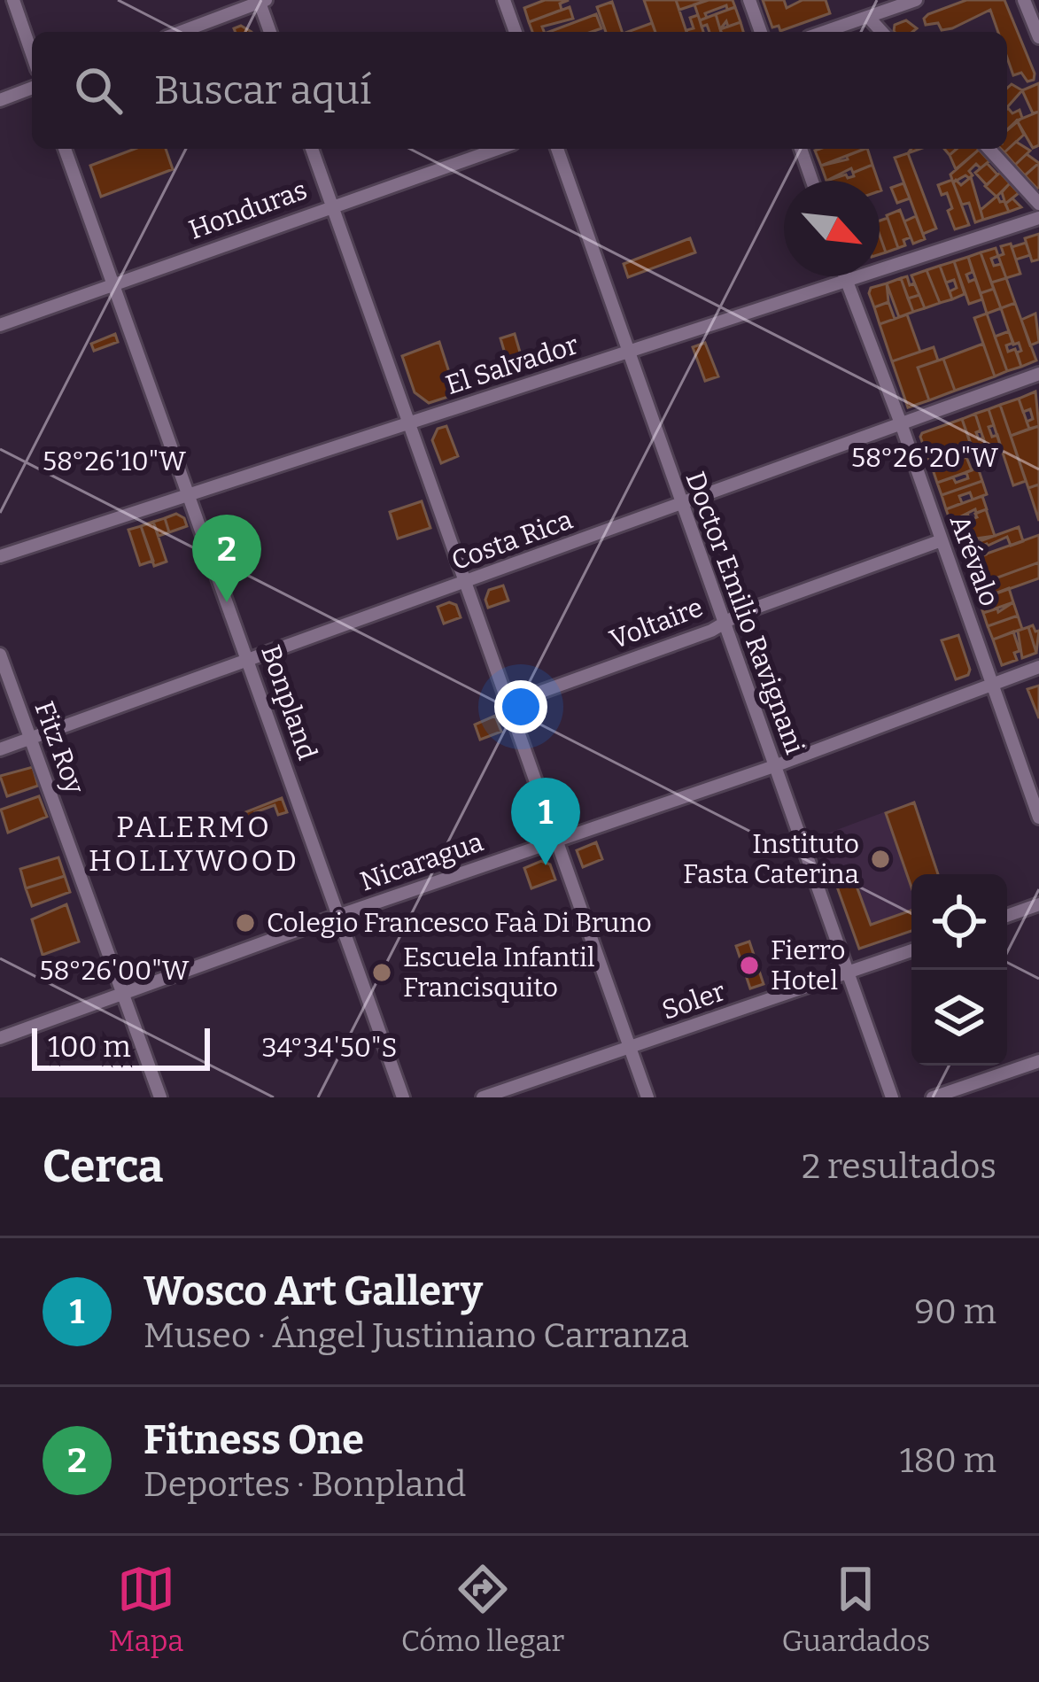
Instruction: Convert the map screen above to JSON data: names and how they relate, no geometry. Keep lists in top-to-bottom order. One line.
{"streets":{"street":["Honduras","El Salvador","Costa Rica","Arévalo","Doctor Emilio Ravignani","Voltaire","Bonpland","Fitz Roy","Nicaragua","Soler"]},"crossings":[["Honduras","Bonpland"],["El Salvador","Arévalo"],["El Salvador","Doctor Emilio Ravignani"],["El Salvador","Bonpland"],["Costa Rica","Arévalo"],["Costa Rica","Doctor Emilio Ravignani"],["Costa Rica","Bonpland"],["Costa Rica","Fitz Roy"],["Arévalo","Voltaire"],["Arévalo","Nicaragua"],["Doctor Emilio Ravignani","Voltaire"],["Doctor Emilio Ravignani","Nicaragua"],["Doctor Emilio Ravignani","Soler"],["Bonpland","Nicaragua"],["Fitz Roy","Nicaragua"]],"districts":["PALERMO HOLLYWOOD"],"places":["Instituto Fasta Caterina","Colegio Francesco Faà Di Bruno","Fierro Hotel","Escuela Infantil Francisquito"],"scale_bar":"100 m","north":"bottom right","page":{"search":"Buscar aquí","pins":["2","1"],"scale":"100 m","heading":["Cerca","2 resultados"],"list":[{"mark":"1","name":"Wosco Art Gallery","note":"Museo · Ángel Justiniano Carranza","value":"90 m"},{"mark":"2","name":"Fitness One","note":"Deportes · Bonpland","value":"180 m"}],"nav":["Mapa","Cómo llegar","Guardados"]},"coordinates":["58°26'20\"W","58°26'10\"W","58°26'00\"W","34°34'50\"S"]}
